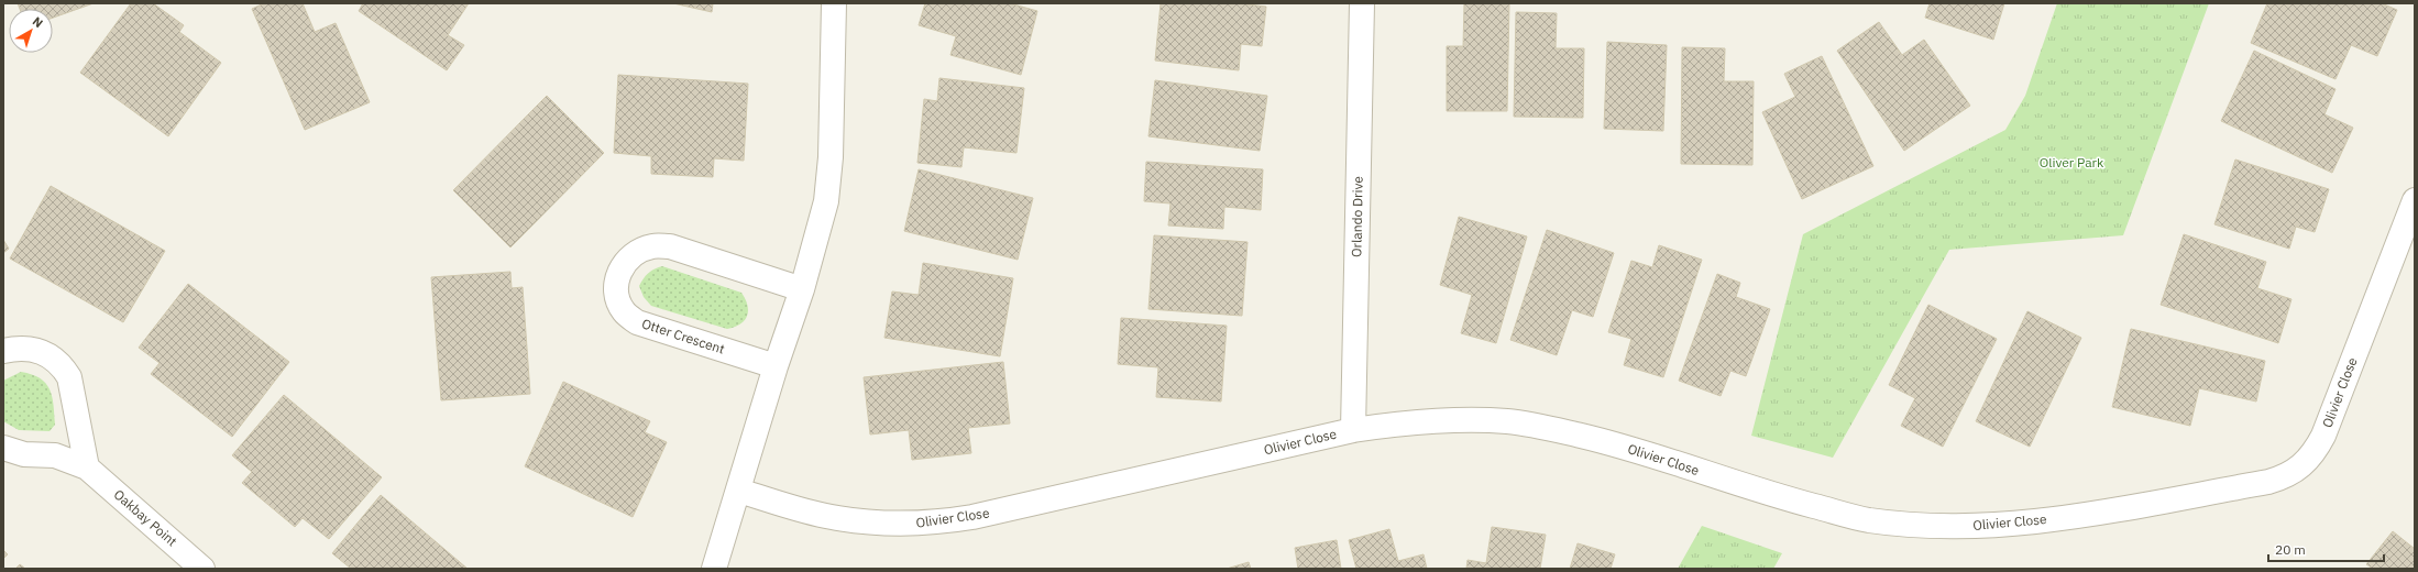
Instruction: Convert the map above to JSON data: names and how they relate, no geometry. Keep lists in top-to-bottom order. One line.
{"streets":{"street":["Orlando Drive","Otter Crescent","Olivier Close","Oakbay Point"]},"crossings":[["Orlando Drive","Olivier Close"]],"parks":["Oliver Park"],"scale_bar":"20 m","north":"top right"}
